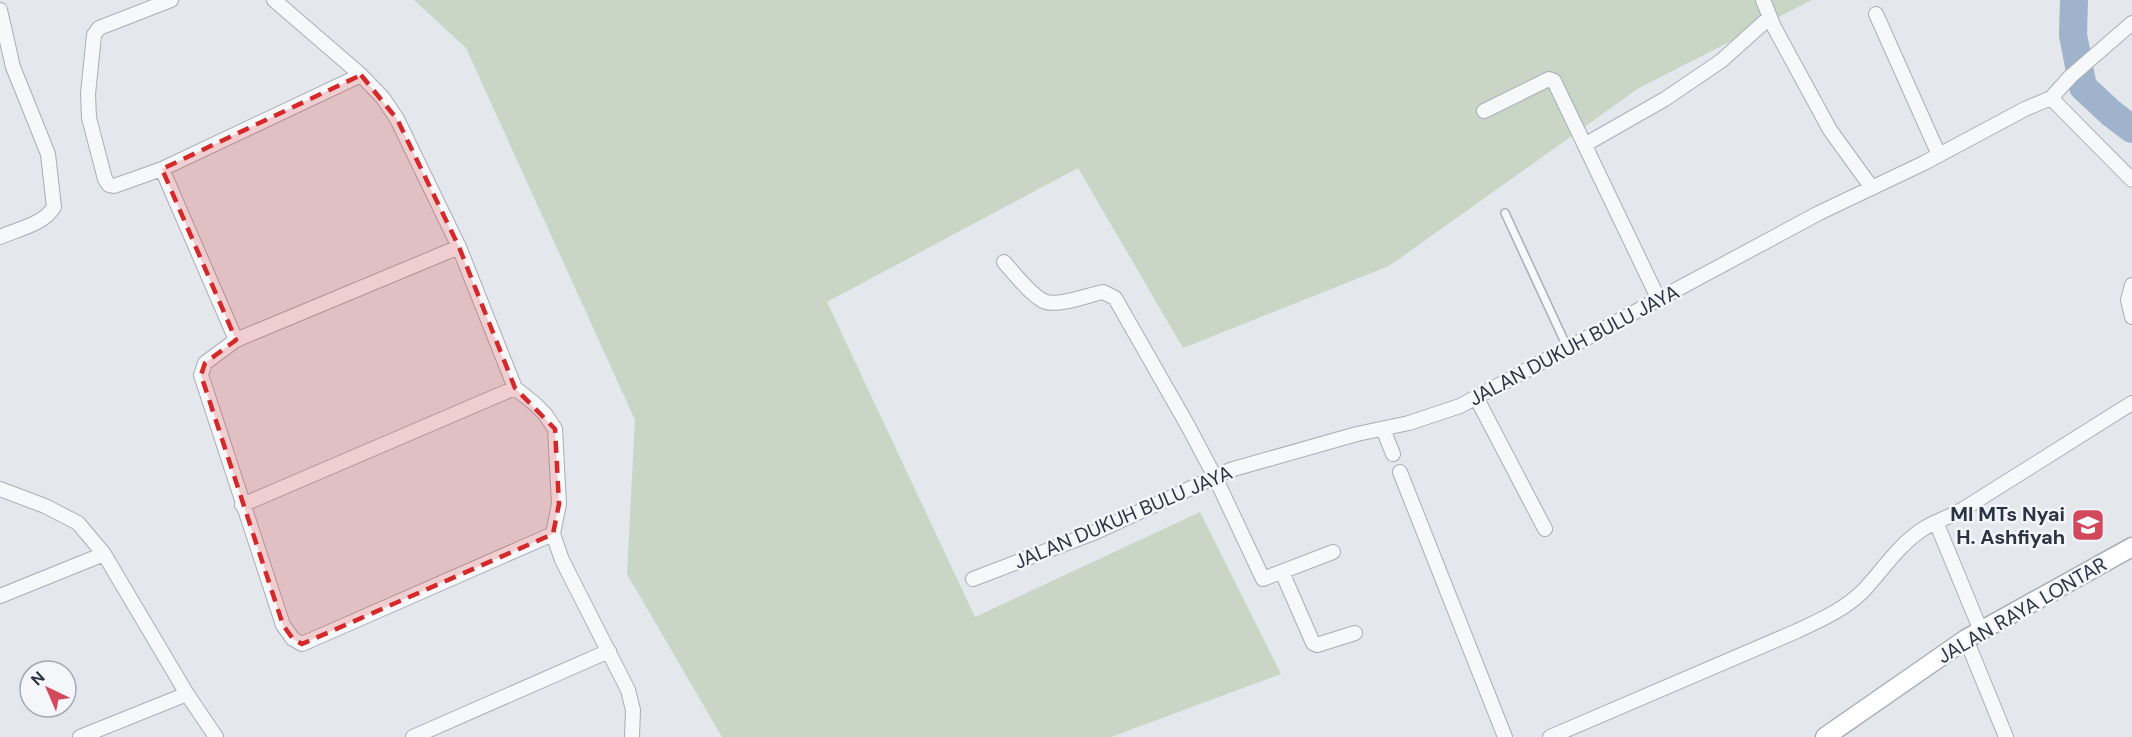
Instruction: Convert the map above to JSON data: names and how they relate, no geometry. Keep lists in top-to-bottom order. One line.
{"streets":{"street":["JALAN DUKUH BULU JAYA","JALAN RAYA LONTAR"]},"places":{"school or university":["MI MTs Nyai H. Ashfiyah"]},"north":"top left"}
